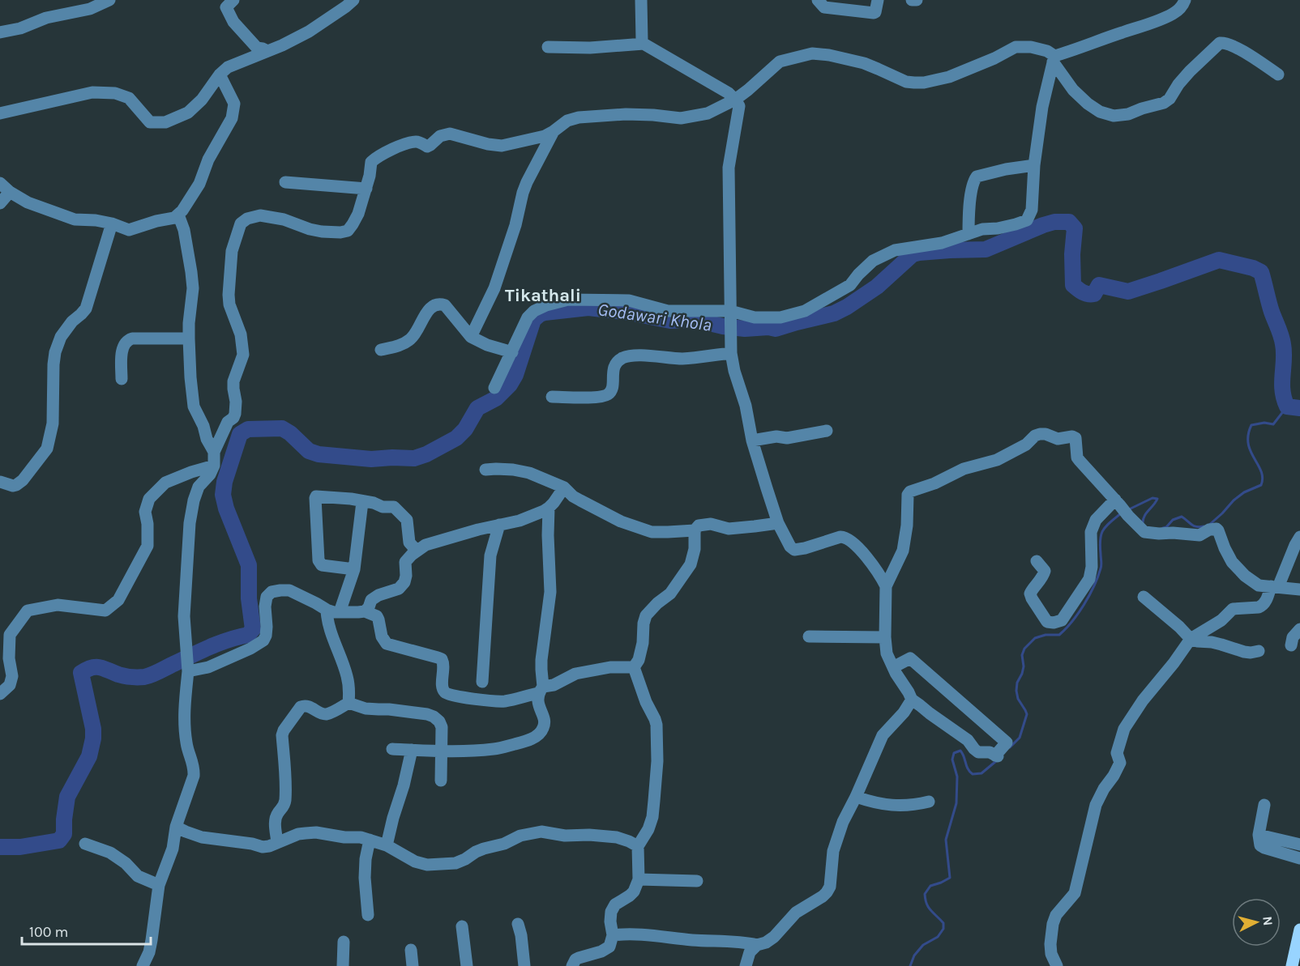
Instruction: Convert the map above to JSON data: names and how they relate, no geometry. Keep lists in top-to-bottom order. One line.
{"districts":["Tikathali"],"water":["Godawari Khola"],"scale_bar":"100 m","north":"right"}
